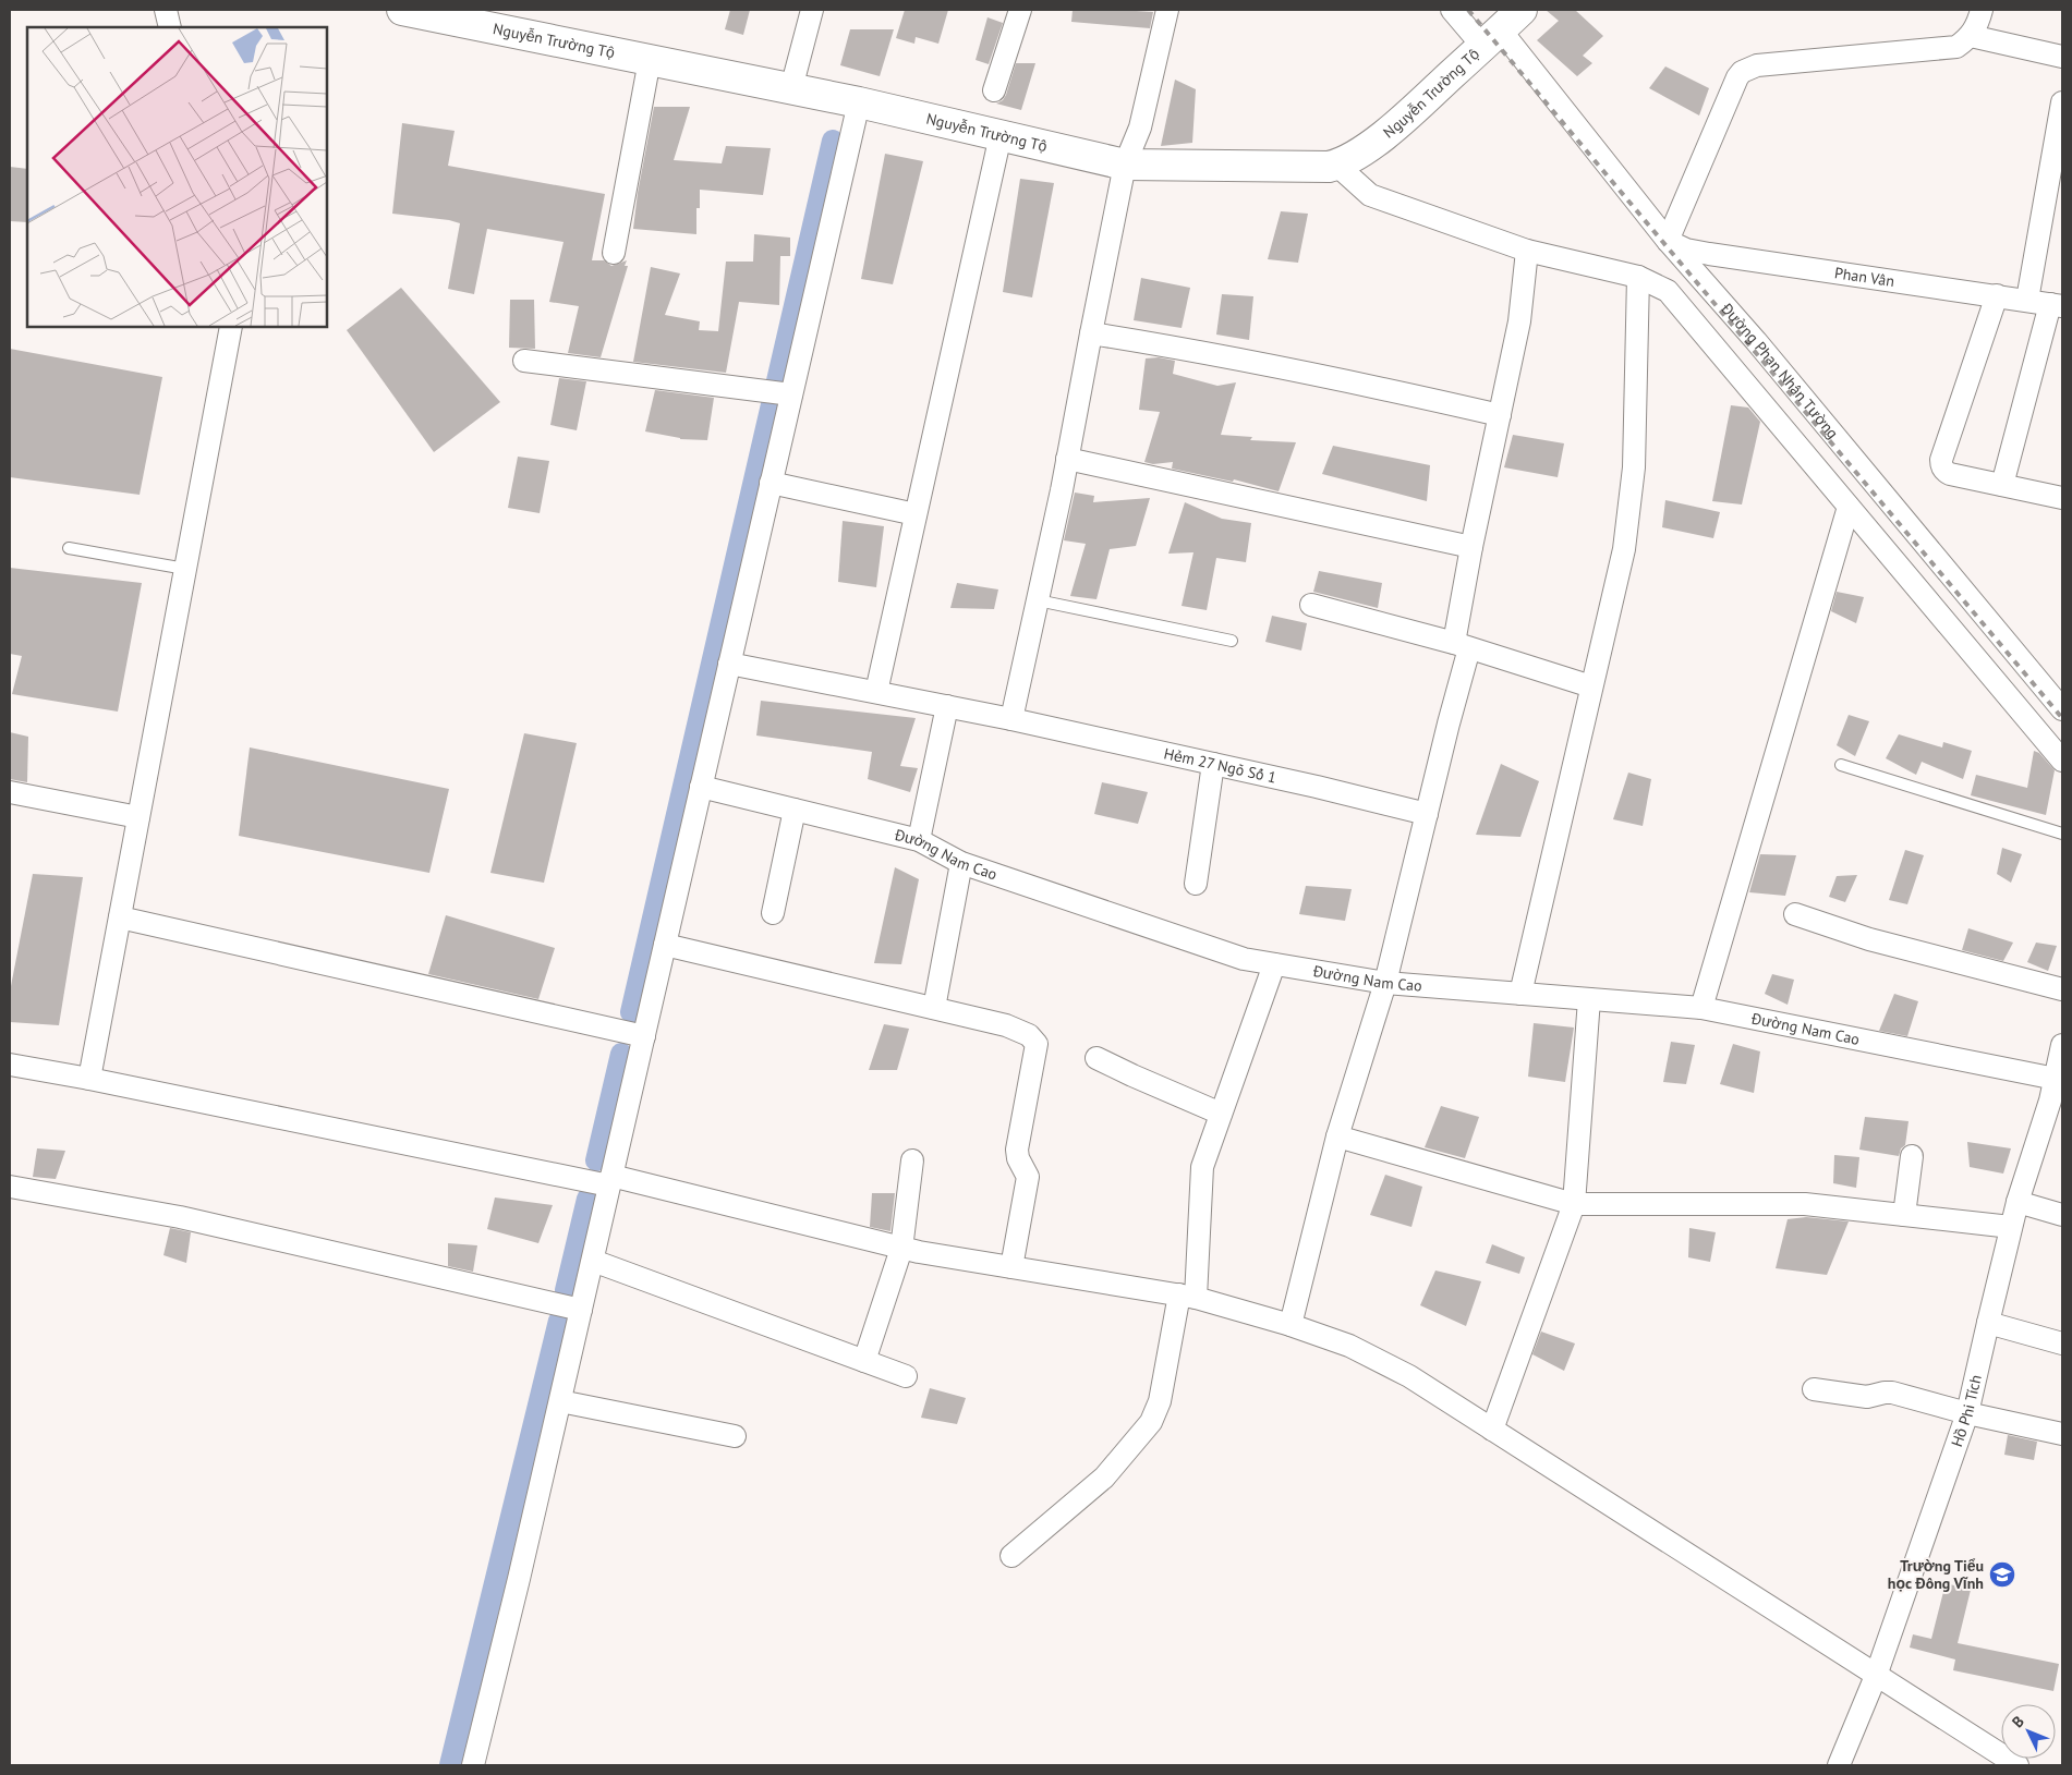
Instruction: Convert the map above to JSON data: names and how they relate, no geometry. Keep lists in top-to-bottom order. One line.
{"streets":{"main road":["Nguyễn Trường Tộ"],"street":["Phan Vân","Đường Phan Nhân Tường","Hẻm 27 Ngõ Số 1","Đường Nam Cao","Hồ Phi Tích"]},"crossings":[["Nguyễn Trường Tộ","Đường Phan Nhân Tường"],["Phan Vân","Đường Phan Nhân Tường"],["Đường Nam Cao","Hồ Phi Tích"]],"places":{"school or university":["Trường Tiểu học Đông Vĩnh"]},"north":"top left"}
